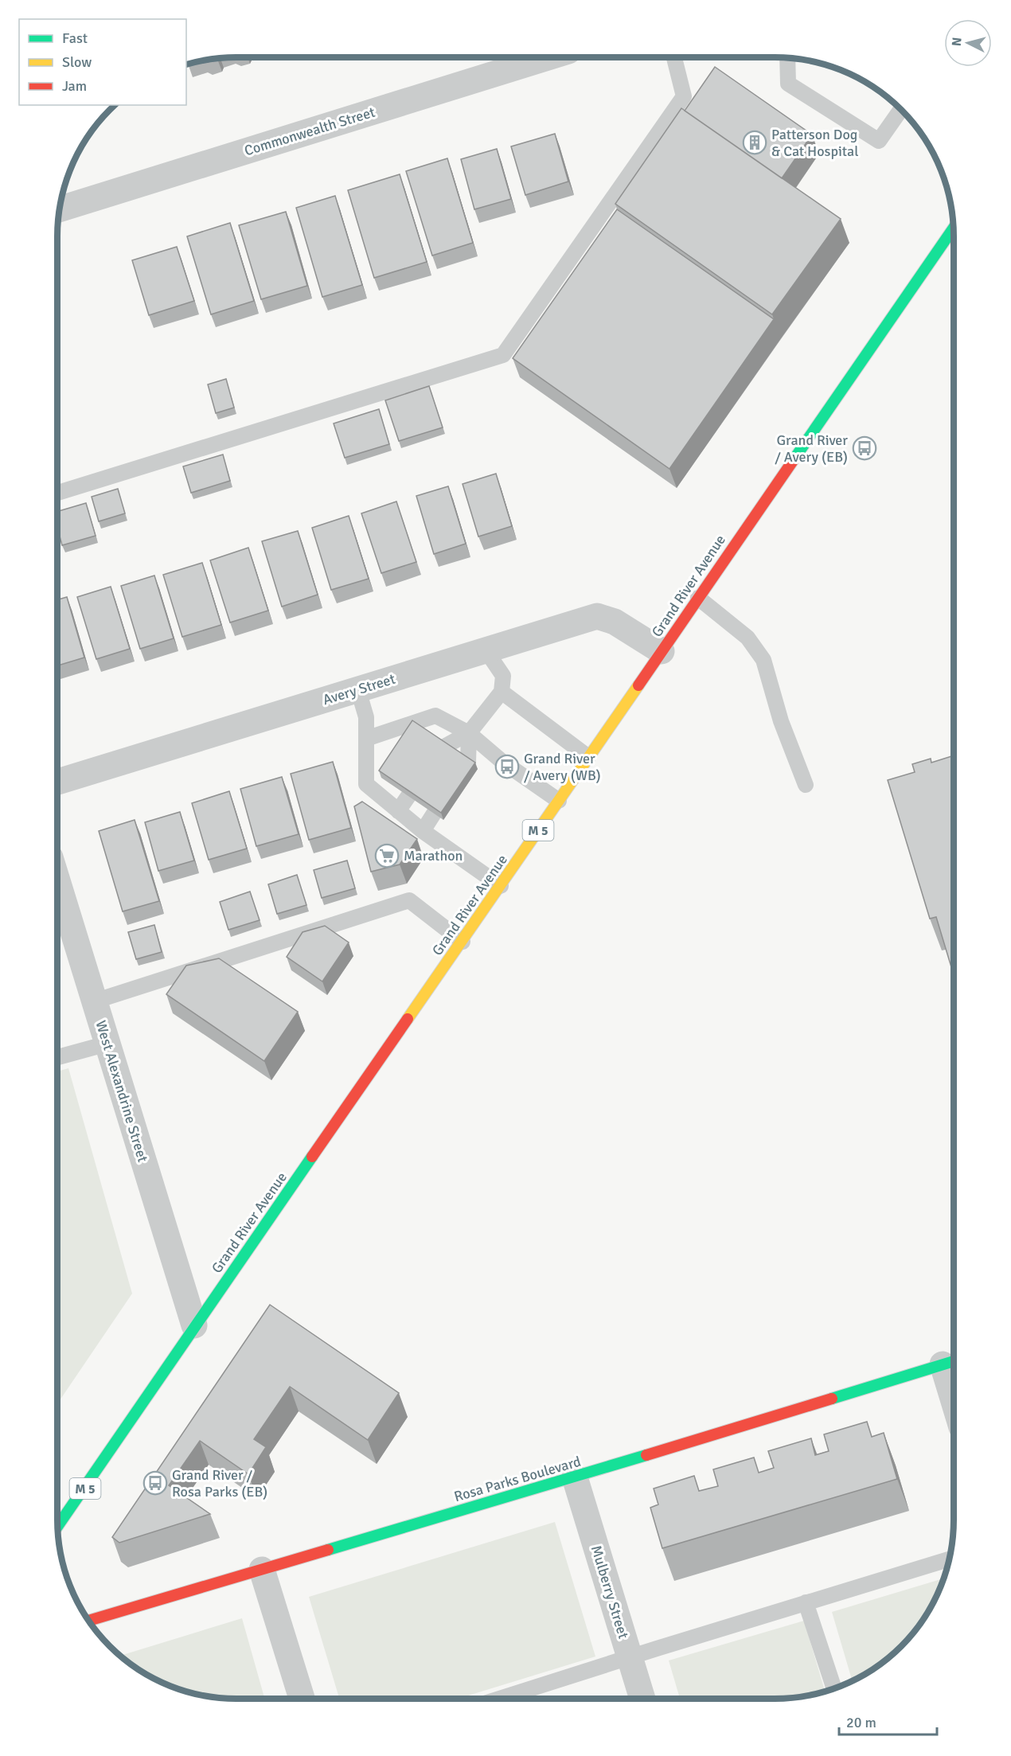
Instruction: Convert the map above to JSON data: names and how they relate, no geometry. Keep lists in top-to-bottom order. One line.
{"streets":{"main road":["Grand River Avenue","M 5","Rosa Parks Boulevard"],"street":["Commonwealth Street","Avery Street","West Alexandrine Street","Mulberry Street"]},"crossings":[["Grand River Avenue","Avery Street"],["Grand River Avenue","West Alexandrine Street"],["Rosa Parks Boulevard","Mulberry Street"]],"places":{"building":["Patterson Dog & Cat Hospital"],"bus stop":["Grand River / Avery (EB)","Grand River / Avery (WB)","Grand River / Rosa Parks (EB)"],"supermarket":["Marathon"]},"legend":["Fast","Slow","Jam"],"scale_bar":"20 m","north":"left"}
